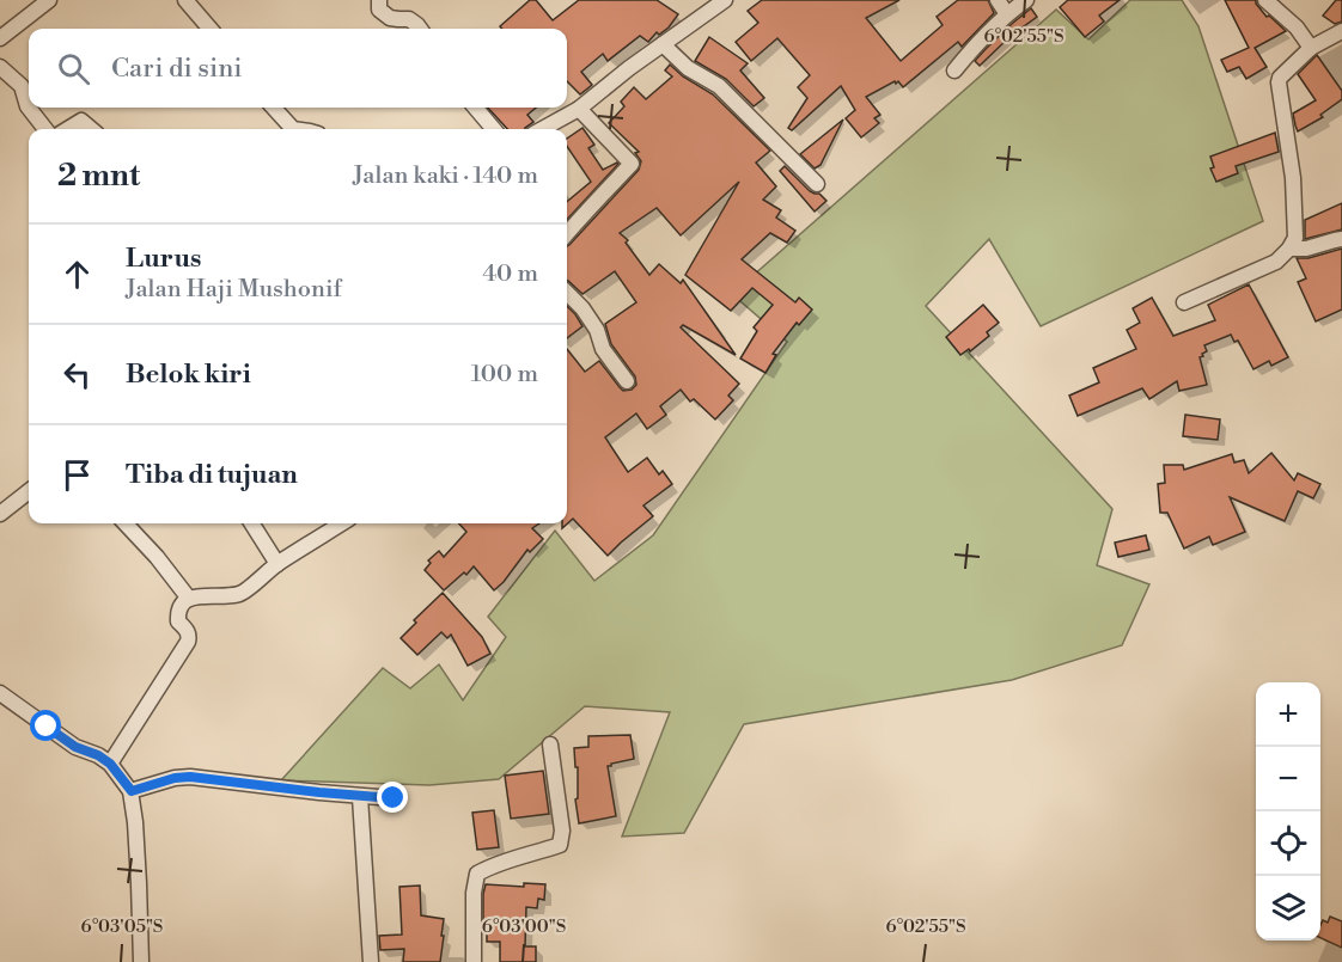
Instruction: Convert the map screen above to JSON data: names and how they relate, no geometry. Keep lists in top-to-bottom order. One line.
{"page":{"search":"Cari di sini","heading":["2 mnt","Jalan kaki · 140 m"],"list":[["Lurus","Jalan Haji Mushonif","40 m"],["Belok kiri","100 m"],"Tiba di tujuan"],"map_buttons":["+","−"]},"coordinates":["6°02'55\"S","6°03'05\"S","6°03'00\"S"]}
